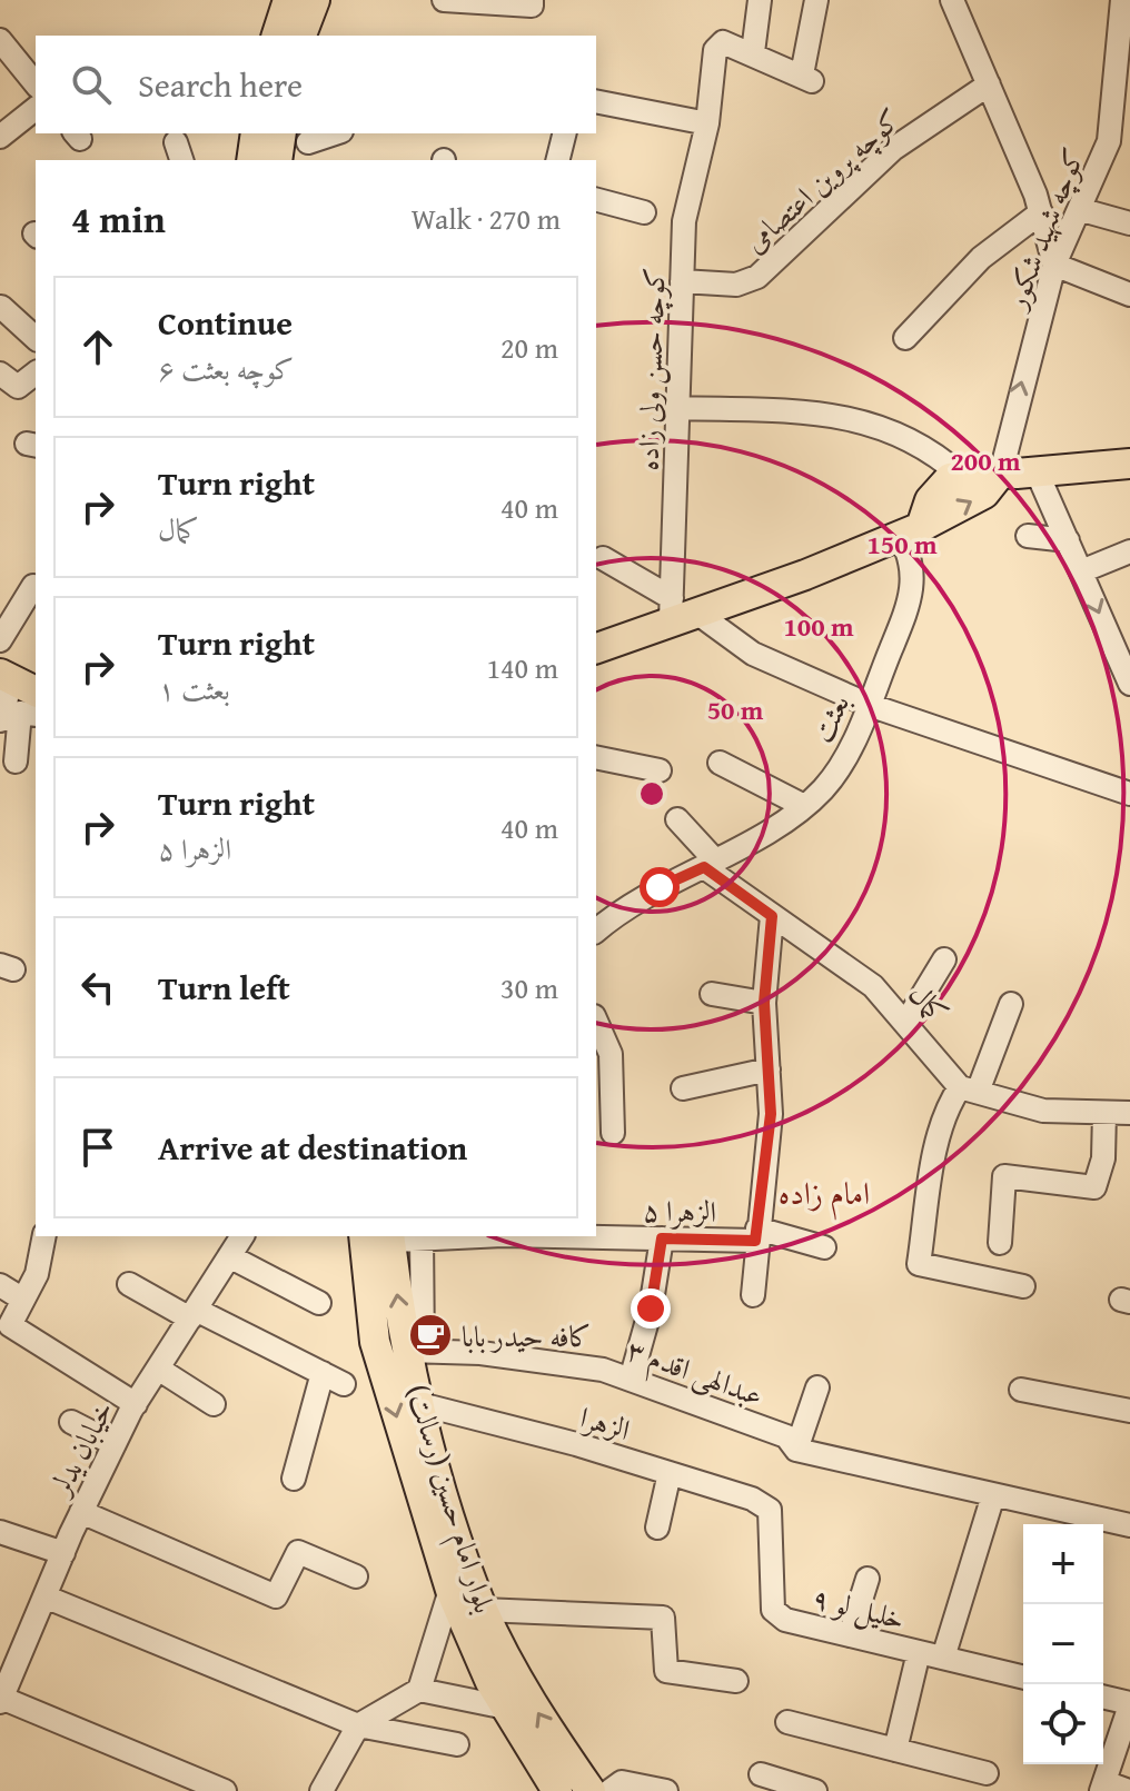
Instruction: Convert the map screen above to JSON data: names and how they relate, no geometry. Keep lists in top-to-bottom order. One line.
{"streets":{"main road":["بلوار امام حسین (رسالت)"],"street":["کوچه پروین اعتصامی","کوچه شهید شکور","کوچه حسن ولی زاده","بعثت","کمال","الزهرا ۵","عبدالهی اقدم ۳","الزهرا","خیابان یدلر","خلیل لو ۹"]},"crossings":[["کوچه پروین اعتصامی","کوچه حسن ولی زاده"],["بعثت","کمال"],["الزهرا ۵","بلوار امام حسین (رسالت)"],["عبدالهی اقدم ۳","بلوار امام حسین (رسالت)"],["الزهرا","بلوار امام حسین (رسالت)"],["الزهرا","خلیل لو ۹"]],"one_way":["کوچه شهید شکور"],"districts":["امام زاده"],"places":{"cafe":["کافه حیدر بابا"]},"page":{"search":"Search here","heading":["4 min","Walk · 270 m"],"list":[["Continue","کوچه بعثت ۶","20 m"],["Turn right","کمال","40 m"],["Turn right","بعثت ۱","140 m"],["Turn right","الزهرا ۵","40 m"],["Turn left","30 m"],"Arrive at destination"],"map_buttons":["+","−"]},"rings":["200 m","150 m","100 m","50 m"]}
